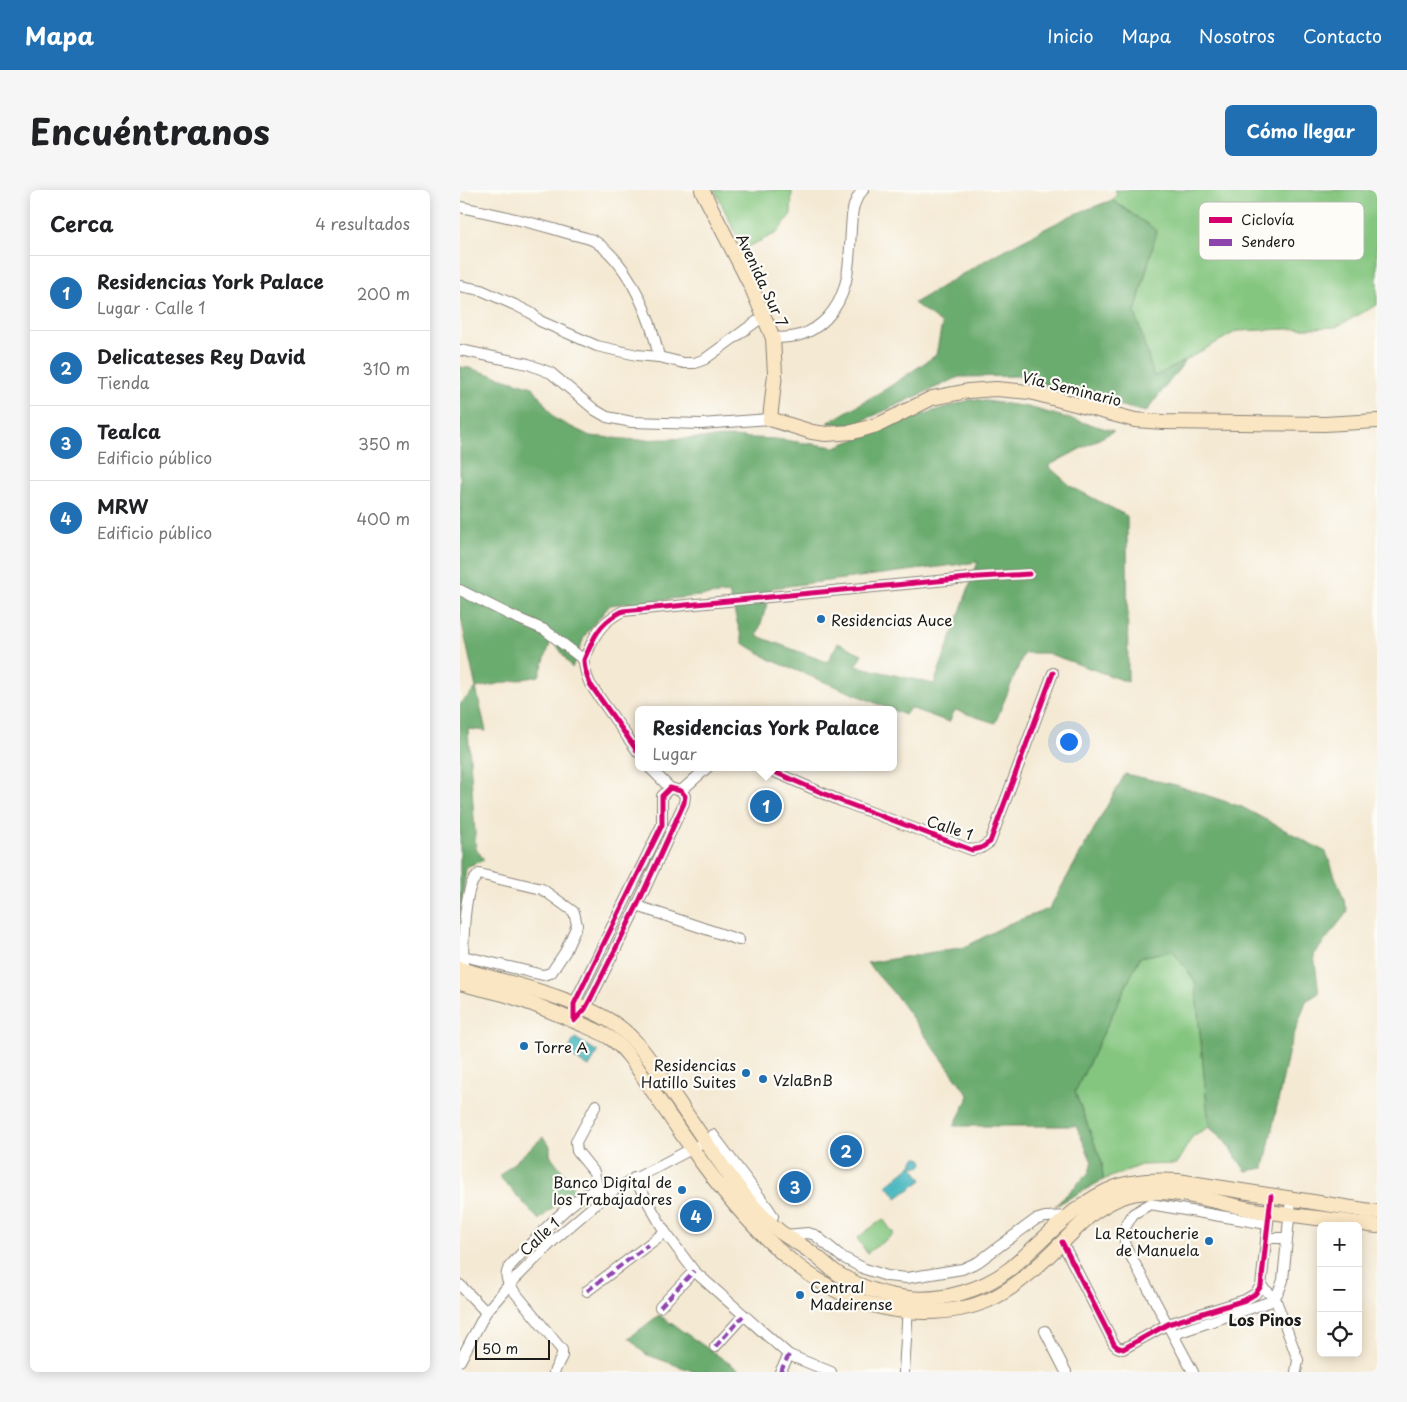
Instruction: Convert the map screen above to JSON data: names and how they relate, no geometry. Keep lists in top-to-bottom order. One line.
{"streets":{"main road":["Avenida Sur 7","Vía Seminario"],"street":["Calle 1"]},"crossings":[["Avenida Sur 7","Vía Seminario"]],"districts":["Los Pinos"],"places":["Residencias Auce","Torre A","Residencias Hatillo Suites","VzlaBnB","Banco Digital de los Trabajadores","La Retoucherie de Manuela","Central Madeirense"],"legend":["Ciclovía","Sendero"],"scale_bar":"50 m","page":{"header":"Mapa","nav":["Inicio","Mapa","Nosotros","Contacto"],"title":"Encuéntranos","buttons":"Cómo llegar","heading":["Cerca","4 resultados"],"list":[{"mark":"1","name":"Residencias York Palace","note":"Lugar · Calle 1","value":"200 m"},{"mark":"2","name":"Delicateses Rey David","note":"Tienda","value":"310 m"},{"mark":"3","name":"Tealca","note":"Edificio público","value":"350 m"},{"mark":"4","name":"MRW","note":"Edificio público","value":"400 m"}],"popup":["Residencias York Palace","Lugar"],"pins":["1","2","3","4"],"map_buttons":["+","−"],"scale":"50 m"}}
